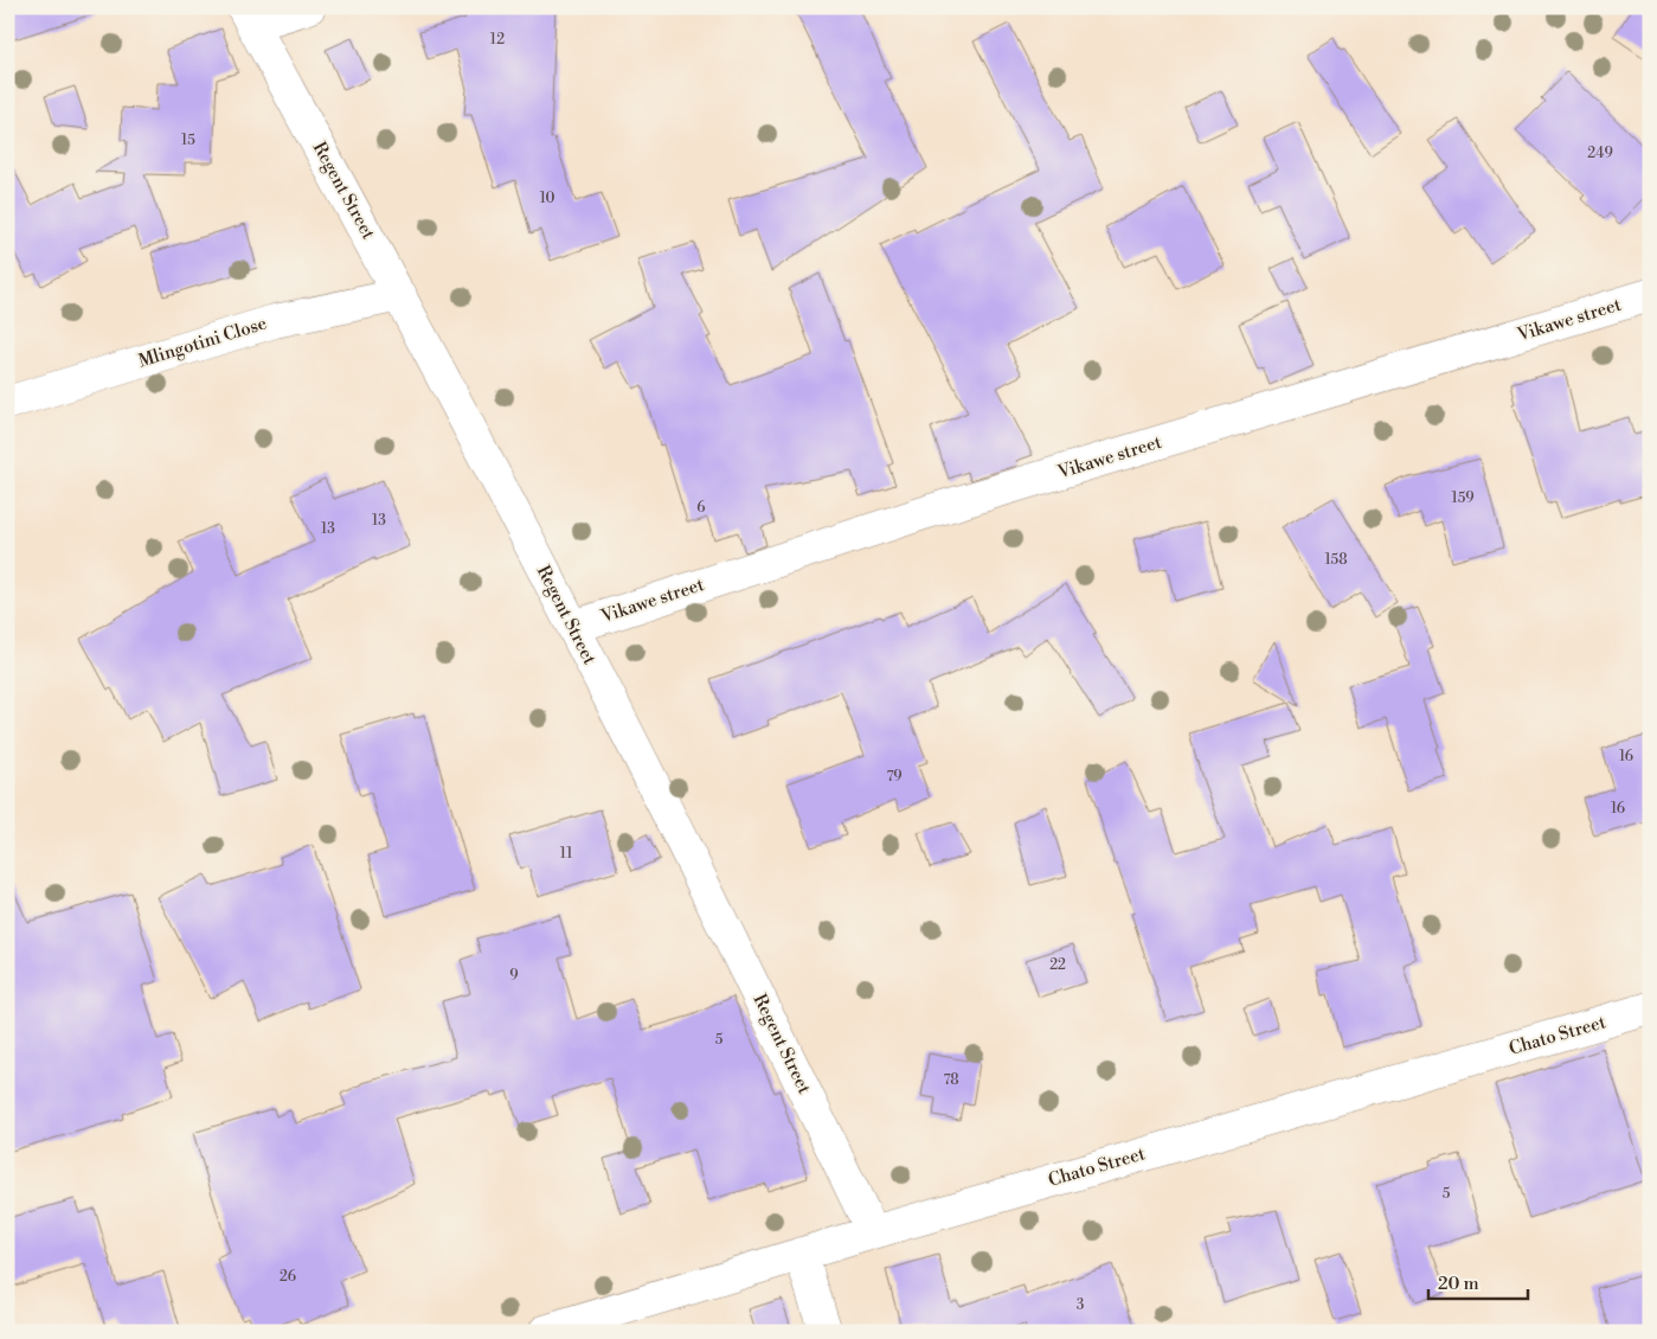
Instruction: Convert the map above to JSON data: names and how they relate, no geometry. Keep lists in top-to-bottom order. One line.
{"streets":{"street":["Regent Street","Vikawe street","Mlingotini Close","Chato Street"]},"crossings":[["Regent Street","Vikawe street"],["Regent Street","Mlingotini Close"],["Regent Street","Chato Street"]],"house_numbers":["12","15","249","10","159","6","13","13","158","16","79","16","11","22","9","5","78","5","26","3"],"scale_bar":"20 m"}
